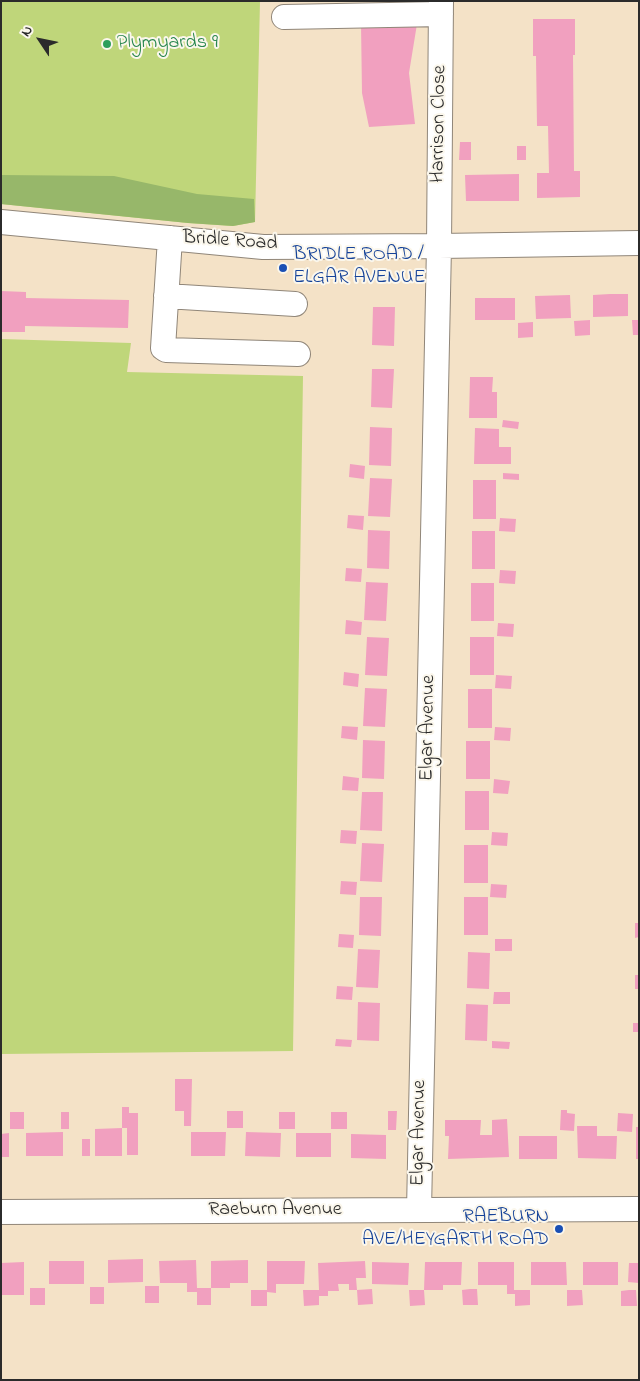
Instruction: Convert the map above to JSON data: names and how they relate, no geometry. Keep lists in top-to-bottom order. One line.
{"streets":{"street":["Harrison Close","Bridle Road","Elgar Avenue","Raeburn Avenue"]},"crossings":[["Harrison Close","Bridle Road"],["Harrison Close","Elgar Avenue"],["Bridle Road","Elgar Avenue"],["Elgar Avenue","Raeburn Avenue"]],"places":["Plymyards 9","BRIDLE ROAD / ELGAR AVENUE","RAEBURN AVE/HEYGARTH ROAD"],"north":"top left"}
